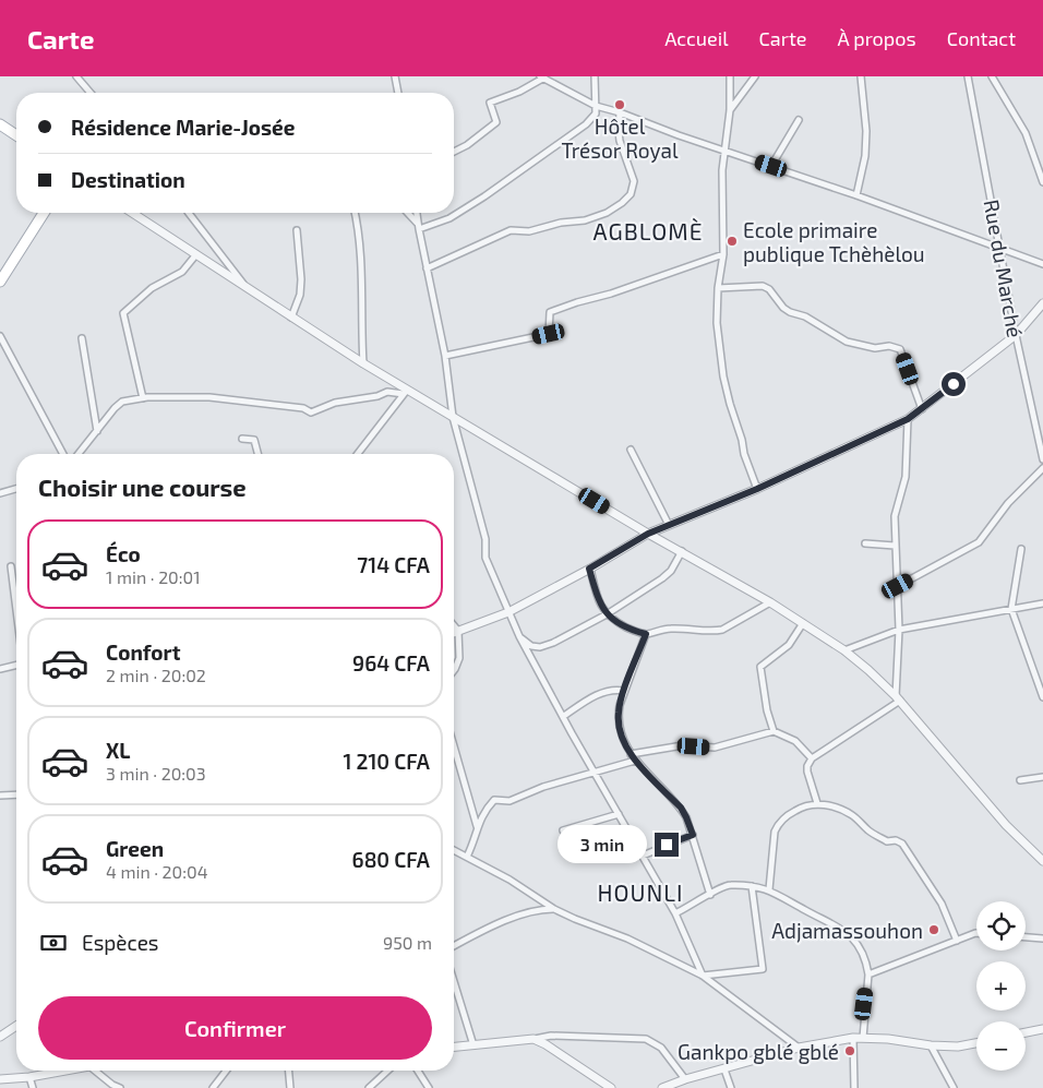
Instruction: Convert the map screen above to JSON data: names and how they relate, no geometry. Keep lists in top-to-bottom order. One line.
{"streets":{"street":["Rue du Marché"]},"districts":["AGBLOMÈ","HOUNLI"],"places":["Hôtel Trésor Royal","Ecole primaire publique Tchèhèlou","Adjamassouhon","Gankpo gblé gblé"],"page":{"header":"Carte","nav":["Accueil","Carte","À propos","Contact"],"banner":["Résidence Marie-Josée","Destination"],"heading":"Choisir une course","list":[{"name":"Éco","note":"1 min · 20:01","value":"714 CFA"},{"name":"Confort","note":"2 min · 20:02","value":"964 CFA"},{"name":"XL","note":"3 min · 20:03","value":"1 210 CFA"},{"name":"Green","note":"4 min · 20:04","value":"680 CFA"}],"bubble":"3 min","map_buttons":["+","−"],"pay":["Espèces","950 m"],"buttons":"Confirmer"}}
